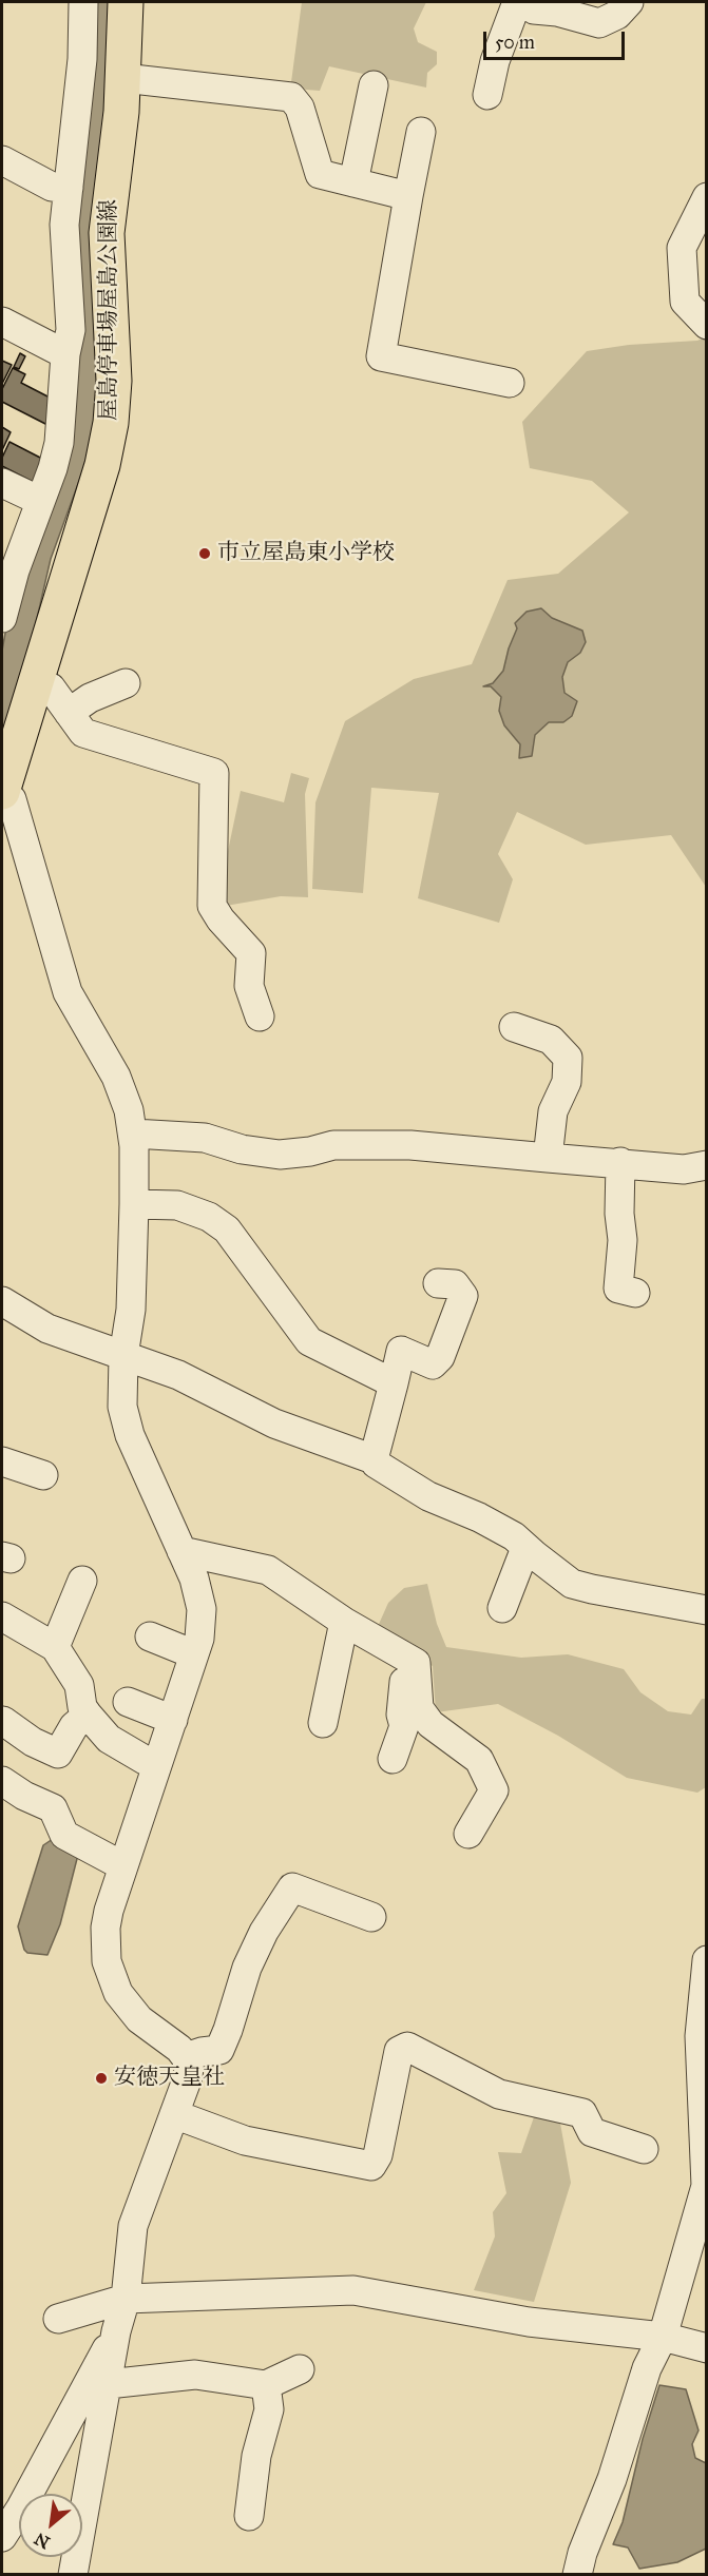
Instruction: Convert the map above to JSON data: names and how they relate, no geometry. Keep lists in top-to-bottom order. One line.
{"streets":{"main road":["屋島停車場屋島公園線"]},"places":["市立屋島東小学校","安徳天皇社"],"scale_bar":"50 m","north":"bottom left"}
